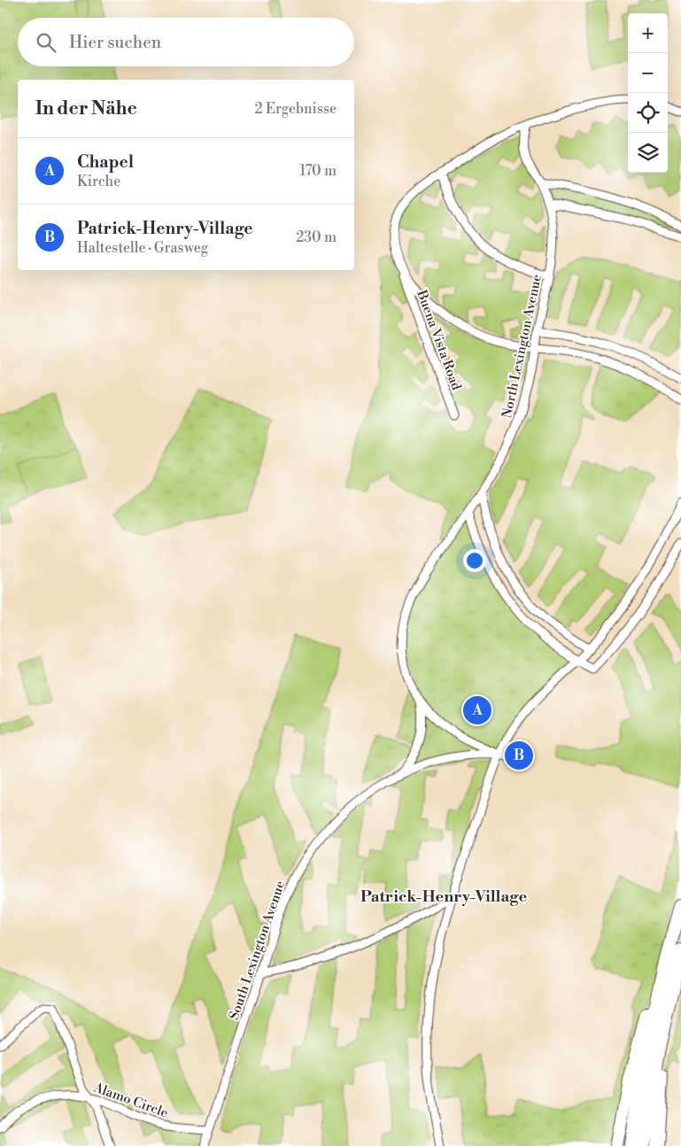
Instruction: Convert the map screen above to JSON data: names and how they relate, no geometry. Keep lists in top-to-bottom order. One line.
{"streets":{"street":["Buena Vista Road","North Lexington Avenue","South Lexington Avenue","Alamo Circle"]},"crossings":[["Buena Vista Road","North Lexington Avenue"],["North Lexington Avenue","South Lexington Avenue"],["South Lexington Avenue","Alamo Circle"]],"districts":["Patrick-Henry-Village"],"page":{"map_buttons":["+","−"],"search":"Hier suchen","heading":["In der Nähe","2 Ergebnisse"],"list":[{"mark":"A","name":"Chapel","note":"Kirche","value":"170 m"},{"mark":"B","name":"Patrick-Henry-Village","note":"Haltestelle · Grasweg","value":"230 m"}],"pins":["A","B"]}}
